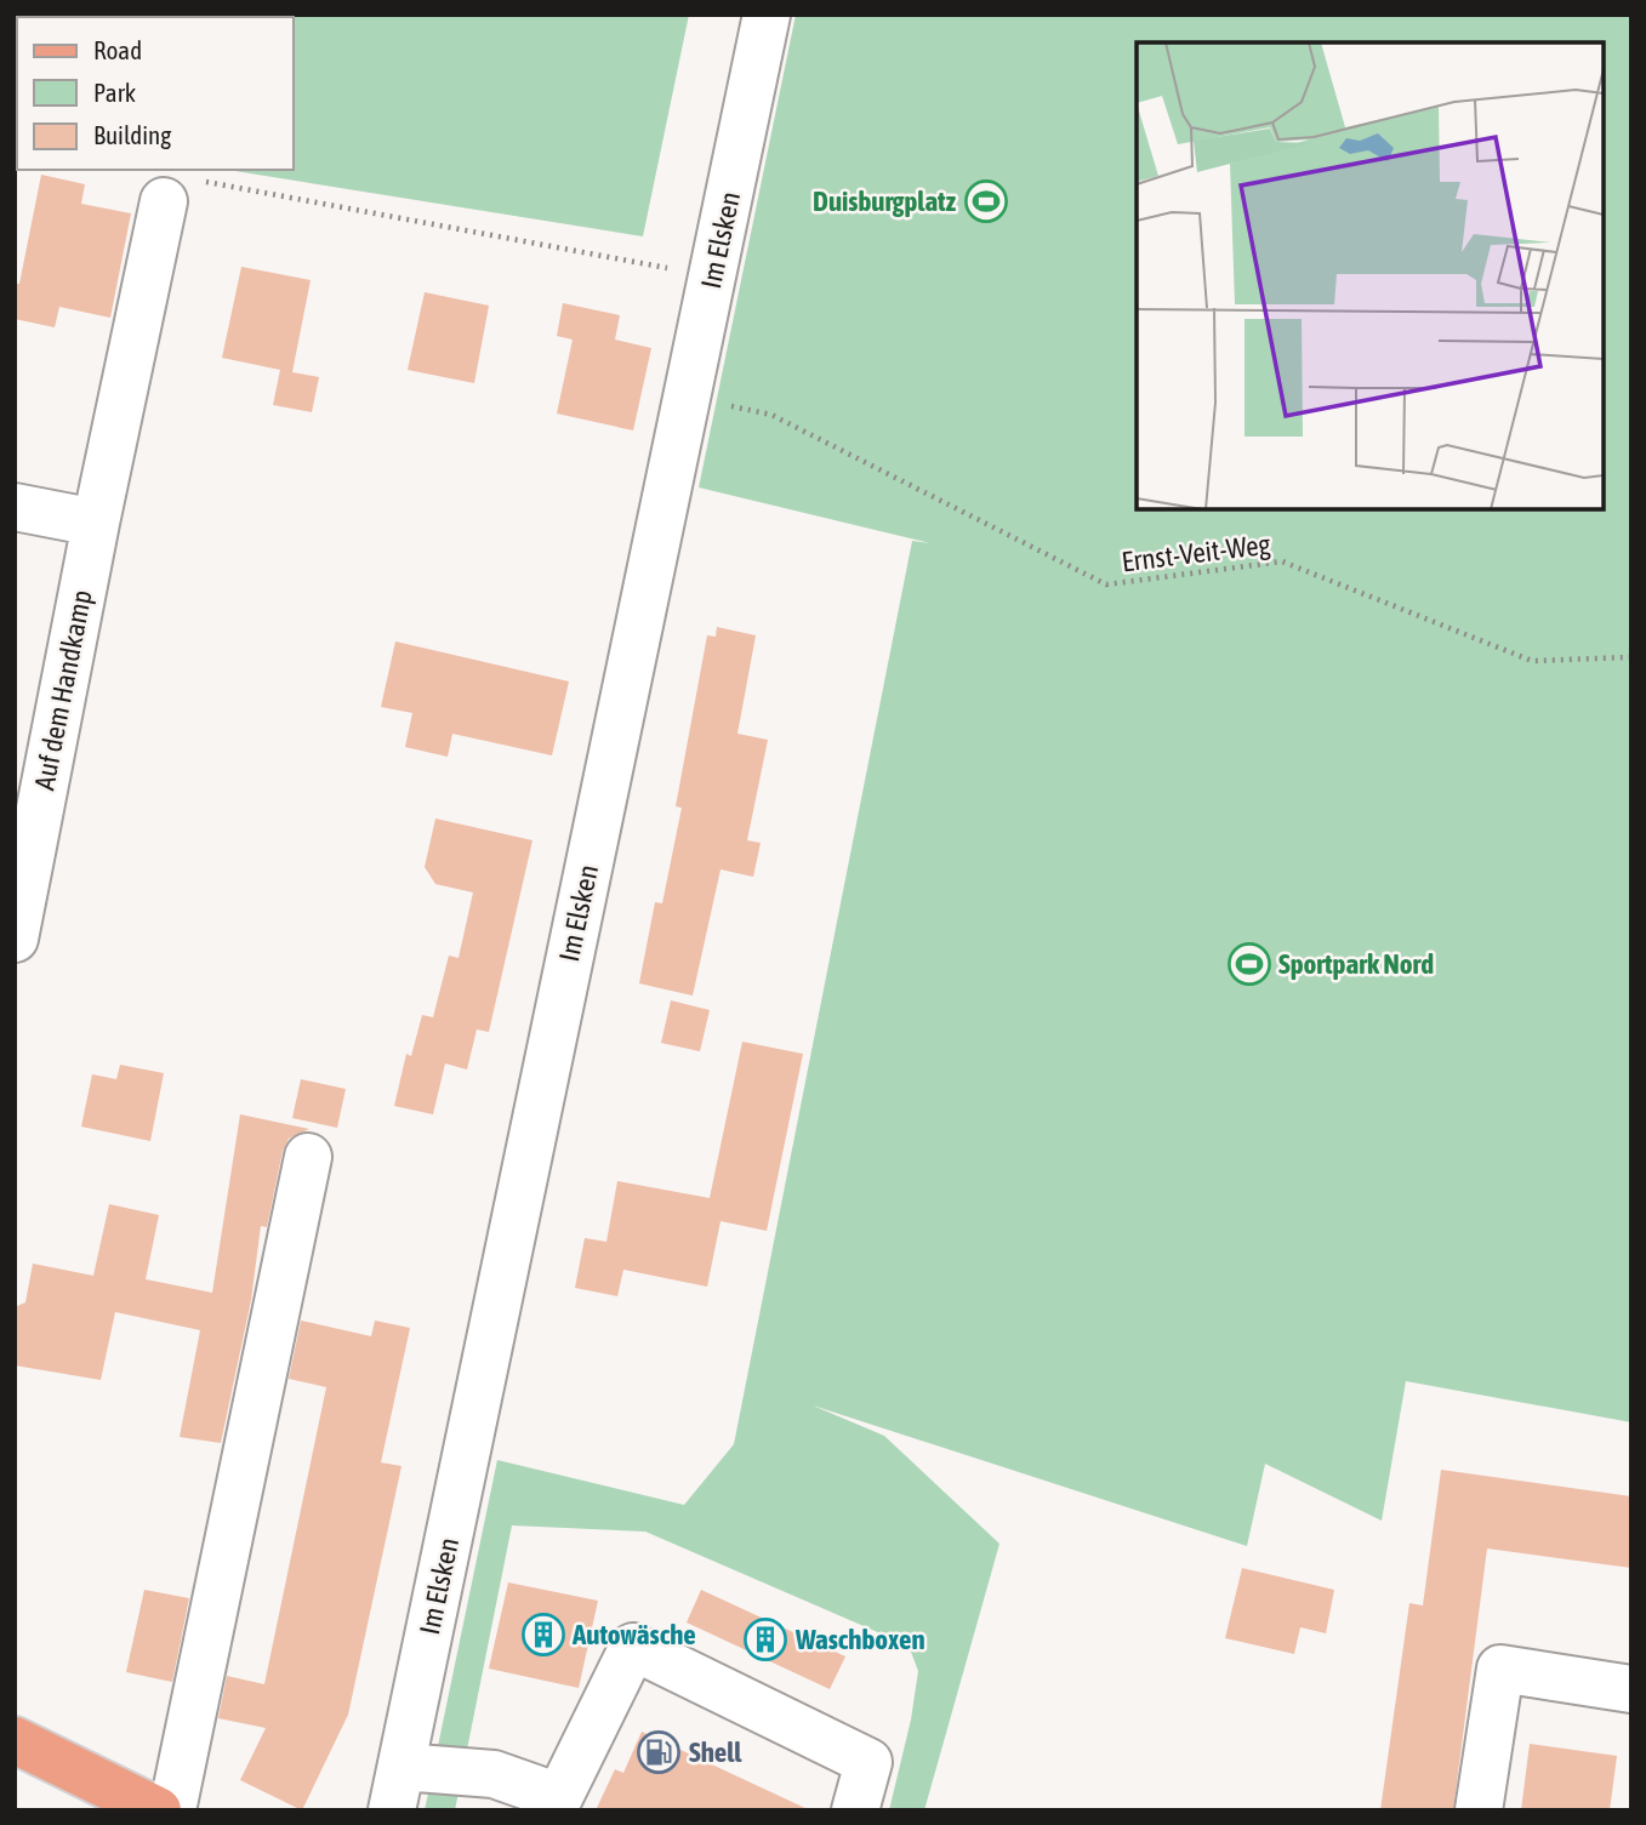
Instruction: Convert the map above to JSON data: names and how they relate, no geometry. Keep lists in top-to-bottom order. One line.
{"streets":{"street":["Im Elsken","Auf dem Handkamp"],"path":["Ernst-Veit-Weg"]},"crossings":[["Im Elsken","Ernst-Veit-Weg"]],"places":{"sports":["Duisburgplatz","Sportpark Nord"],"building":["Autowäsche","Waschboxen"],"fuel station":["Shell"]},"legend":["Road","Park","Building"]}
